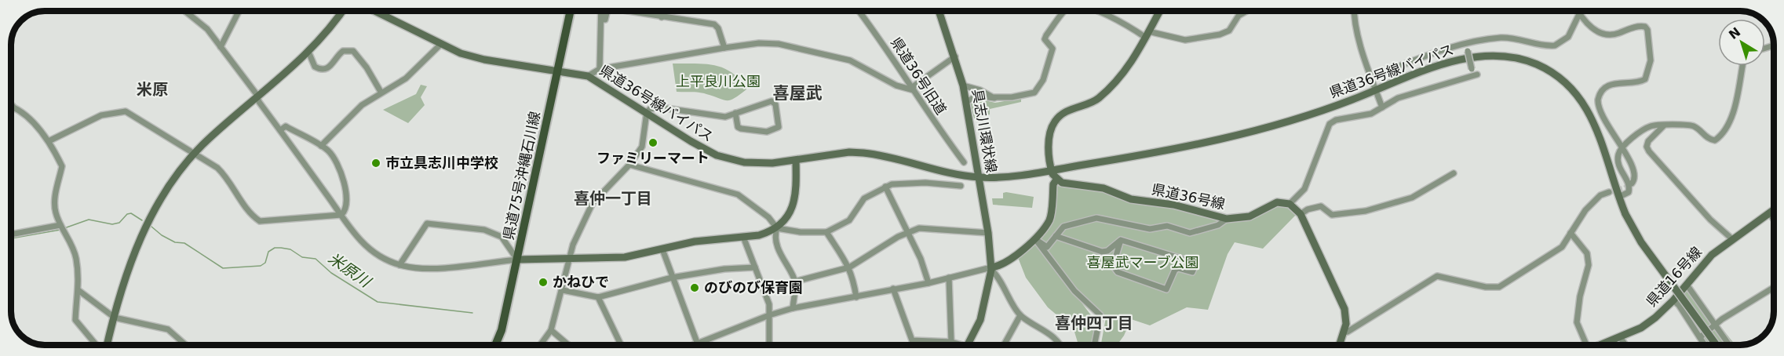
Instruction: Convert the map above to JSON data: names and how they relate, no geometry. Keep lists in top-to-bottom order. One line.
{"streets":{"main road":["県道36号線バイパス","具志川環状線","県道75号沖縄石川線","県道36号線","県道16号線"],"street":["県道36号旧道"]},"crossings":[["県道36号線バイパス","具志川環状線"],["県道36号線バイパス","県道75号沖縄石川線"]],"districts":["米原","喜屋武","喜仲一丁目","喜仲四丁目"],"water":["米原川"],"parks":["上平良川公園","喜屋武マーブ公園"],"places":["ファミリーマート","市立具志川中学校","かねひで","のびのび保育園"],"north":"top left"}
